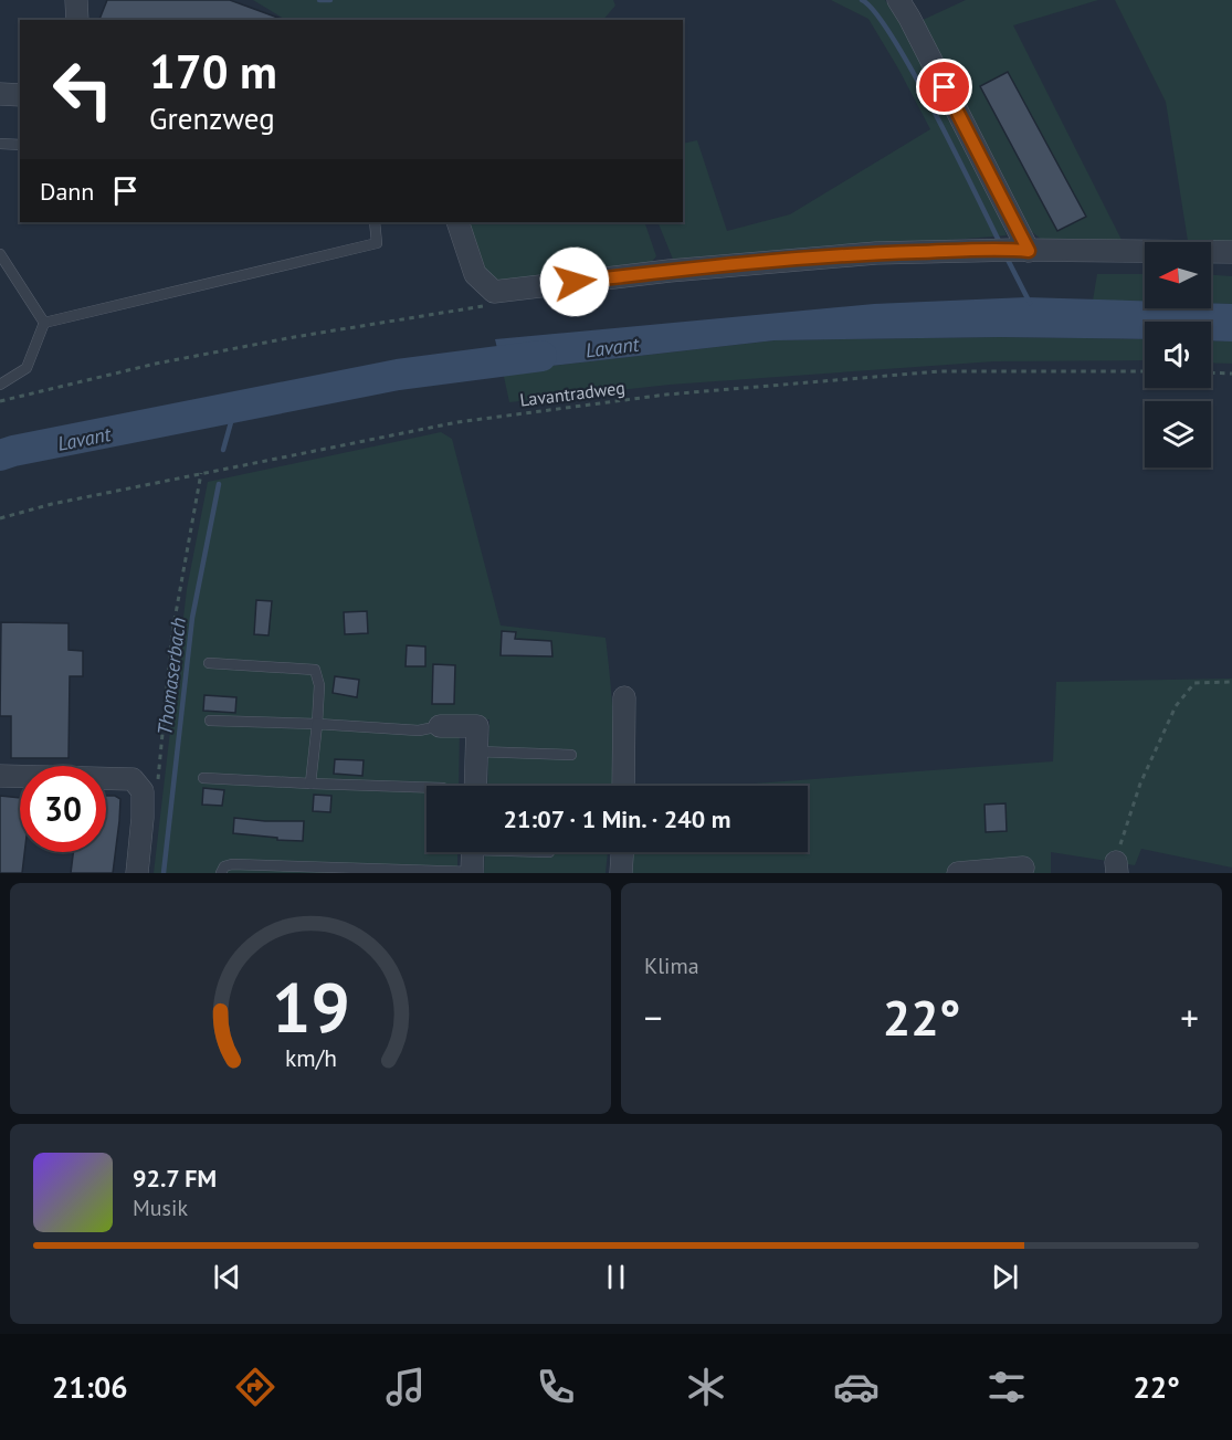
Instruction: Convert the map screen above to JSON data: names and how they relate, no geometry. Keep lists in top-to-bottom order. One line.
{"streets":{"path":["Lavantradweg"]},"water":["Lavant","Thomaserbach"],"north":"left","page":{"turn":["170 m","Grenzweg"],"then":"Dann","limit":"30","trip":"21:07 · 1 Min. · 240 m","tile":"Klima","heat":["−","22°","+"],"song":["92.7 FM","Musik"],"tabs":["21:06","22°"],"gauge":["19","km/h"]}}
